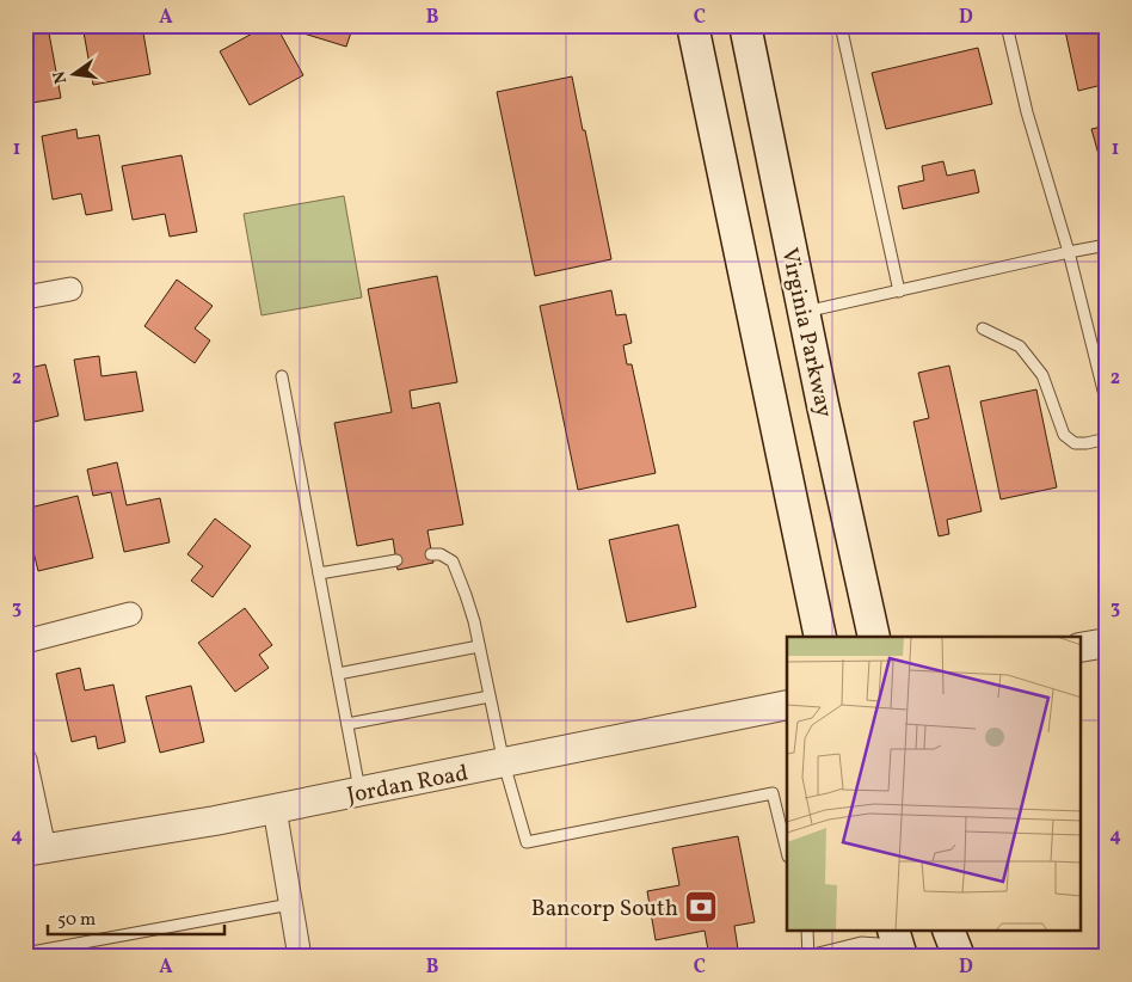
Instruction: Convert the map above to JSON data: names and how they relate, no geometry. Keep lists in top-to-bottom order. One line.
{"streets":{"main road":["Virginia Parkway"],"street":["Jordan Road"]},"places":{"bank":["Bancorp South"]},"scale_bar":"50 m","north":"left","grid":{"columns":["A","B","C","D"],"rows":["1","2","3","4"]}}
